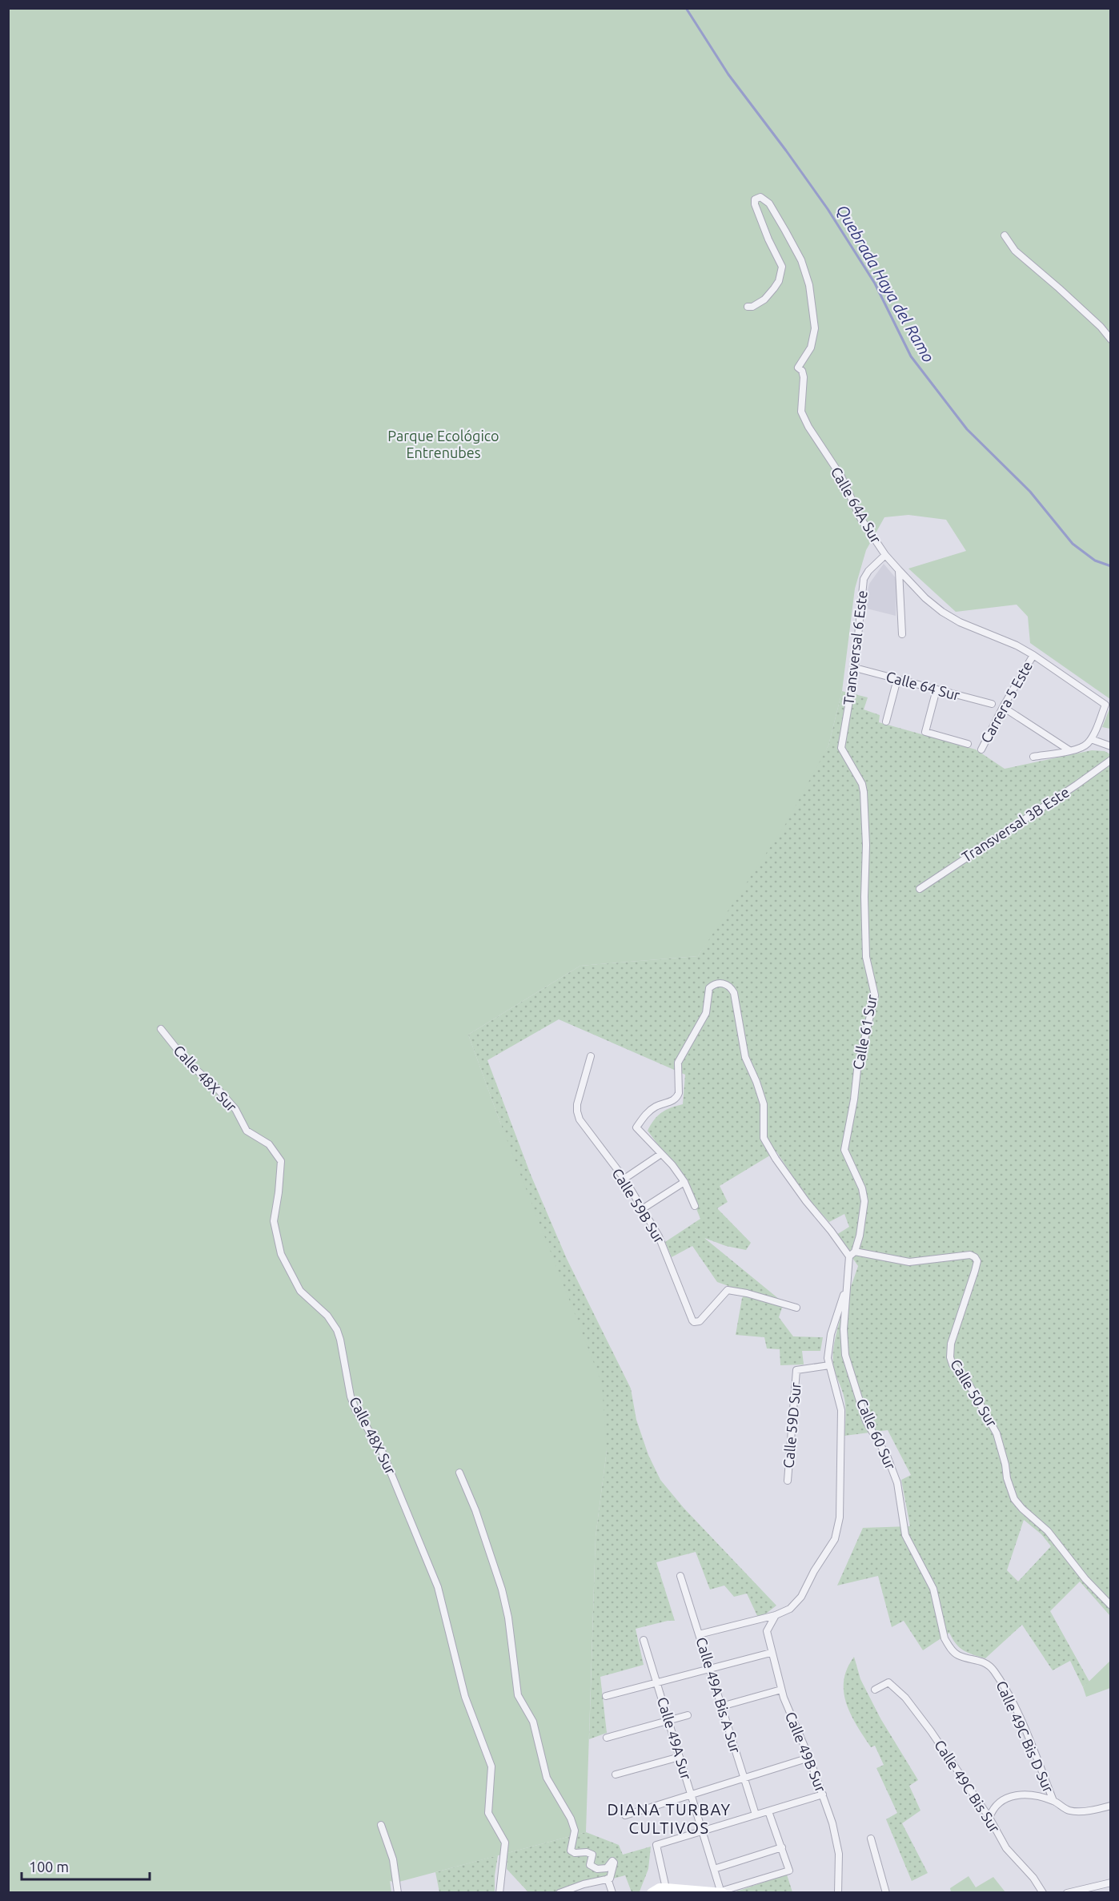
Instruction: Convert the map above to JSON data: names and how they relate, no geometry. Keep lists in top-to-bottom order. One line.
{"streets":{"street":["Calle 64A Sur","Transversal 6 Este","Calle 64 Sur","Carrera 5 Este","Transversal 3B Este","Calle 61 Sur","Calle 48X Sur","Calle 59B Sur","Calle 50 Sur","Calle 59D Sur","Calle 60 Sur","Calle 49A Bis A Sur","Calle 49C Bis D Sur","Calle 49A Sur","Calle 49B Sur","Calle 49C Bis Sur"]},"crossings":[["Calle 64A Sur","Transversal 6 Este"],["Calle 64A Sur","Carrera 5 Este"],["Transversal 6 Este","Calle 64 Sur"],["Transversal 6 Este","Calle 61 Sur"],["Calle 61 Sur","Calle 50 Sur"],["Calle 61 Sur","Calle 60 Sur"],["Calle 50 Sur","Calle 60 Sur"],["Calle 60 Sur","Calle 49C Bis D Sur"]],"districts":["DIANA TURBAY CULTIVOS"],"water":["Quebrada Haya del Ramo"],"parks":["Parque Ecológico Entrenubes"],"scale_bar":"100 m"}
